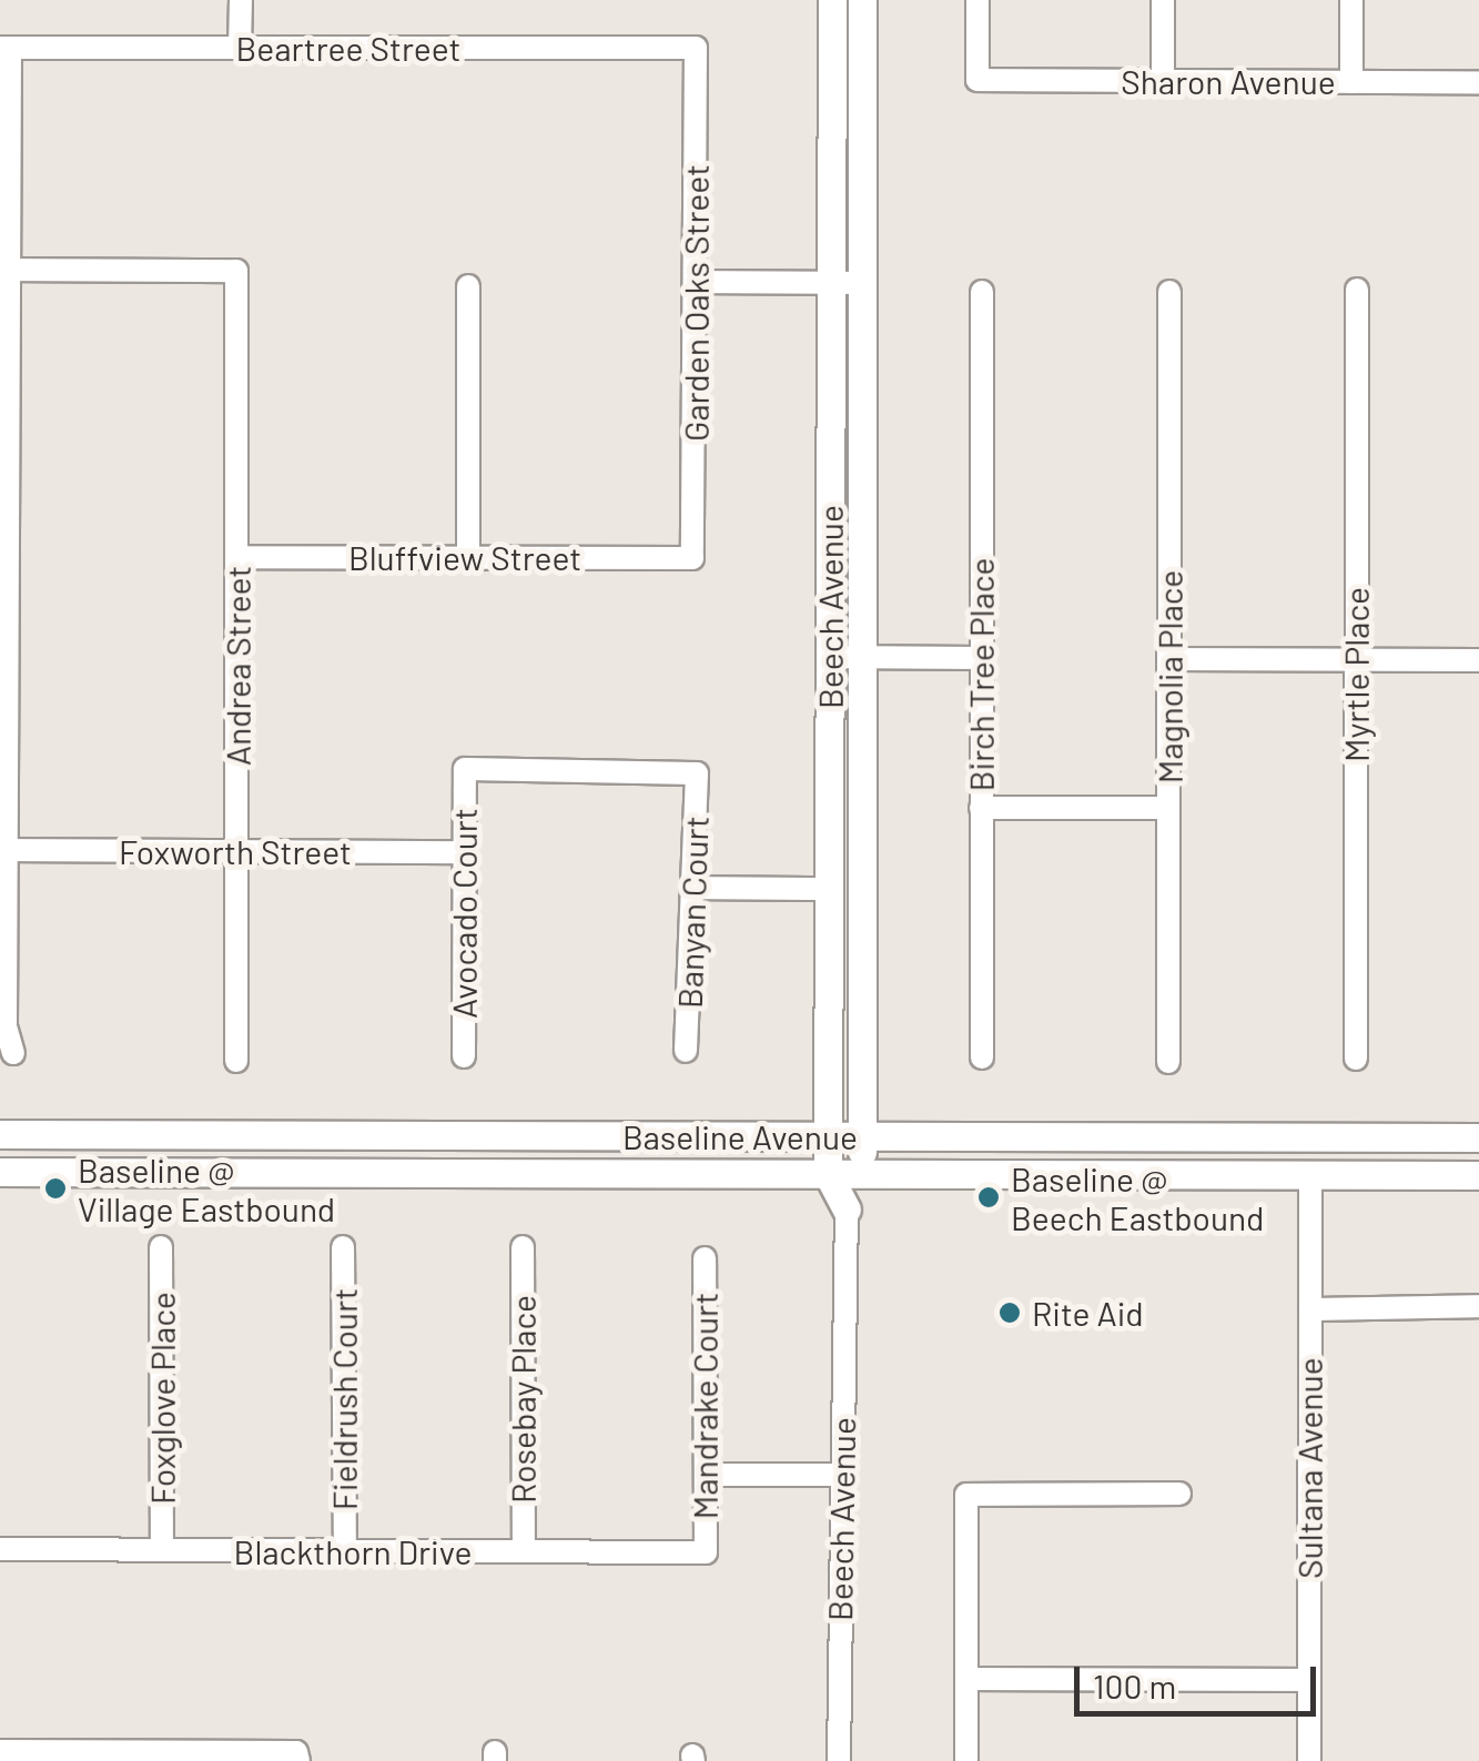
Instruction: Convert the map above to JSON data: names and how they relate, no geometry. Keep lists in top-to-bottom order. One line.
{"streets":{"main road":["Beech Avenue","Baseline Avenue"],"street":["Beartree Street","Sharon Avenue","Garden Oaks Street","Bluffview Street","Andrea Street","Birch Tree Place","Myrtle Place","Magnolia Place","Foxworth Street","Banyan Court","Avocado Court","Foxglove Place","Fieldrush Court","Rosebay Place","Mandrake Court","Sultana Avenue","Blackthorn Drive"]},"crossings":[["Beartree Street","Garden Oaks Street"],["Garden Oaks Street","Bluffview Street"],["Bluffview Street","Andrea Street"],["Beech Avenue","Baseline Avenue"],["Andrea Street","Foxworth Street"],["Foxworth Street","Avocado Court"],["Banyan Court","Avocado Court"],["Baseline Avenue","Sultana Avenue"],["Foxglove Place","Blackthorn Drive"],["Fieldrush Court","Blackthorn Drive"],["Rosebay Place","Blackthorn Drive"],["Mandrake Court","Blackthorn Drive"]],"places":["Baseline @ Village Eastbound","Baseline @ Beech Eastbound","Rite Aid"],"scale_bar":"100 m"}
